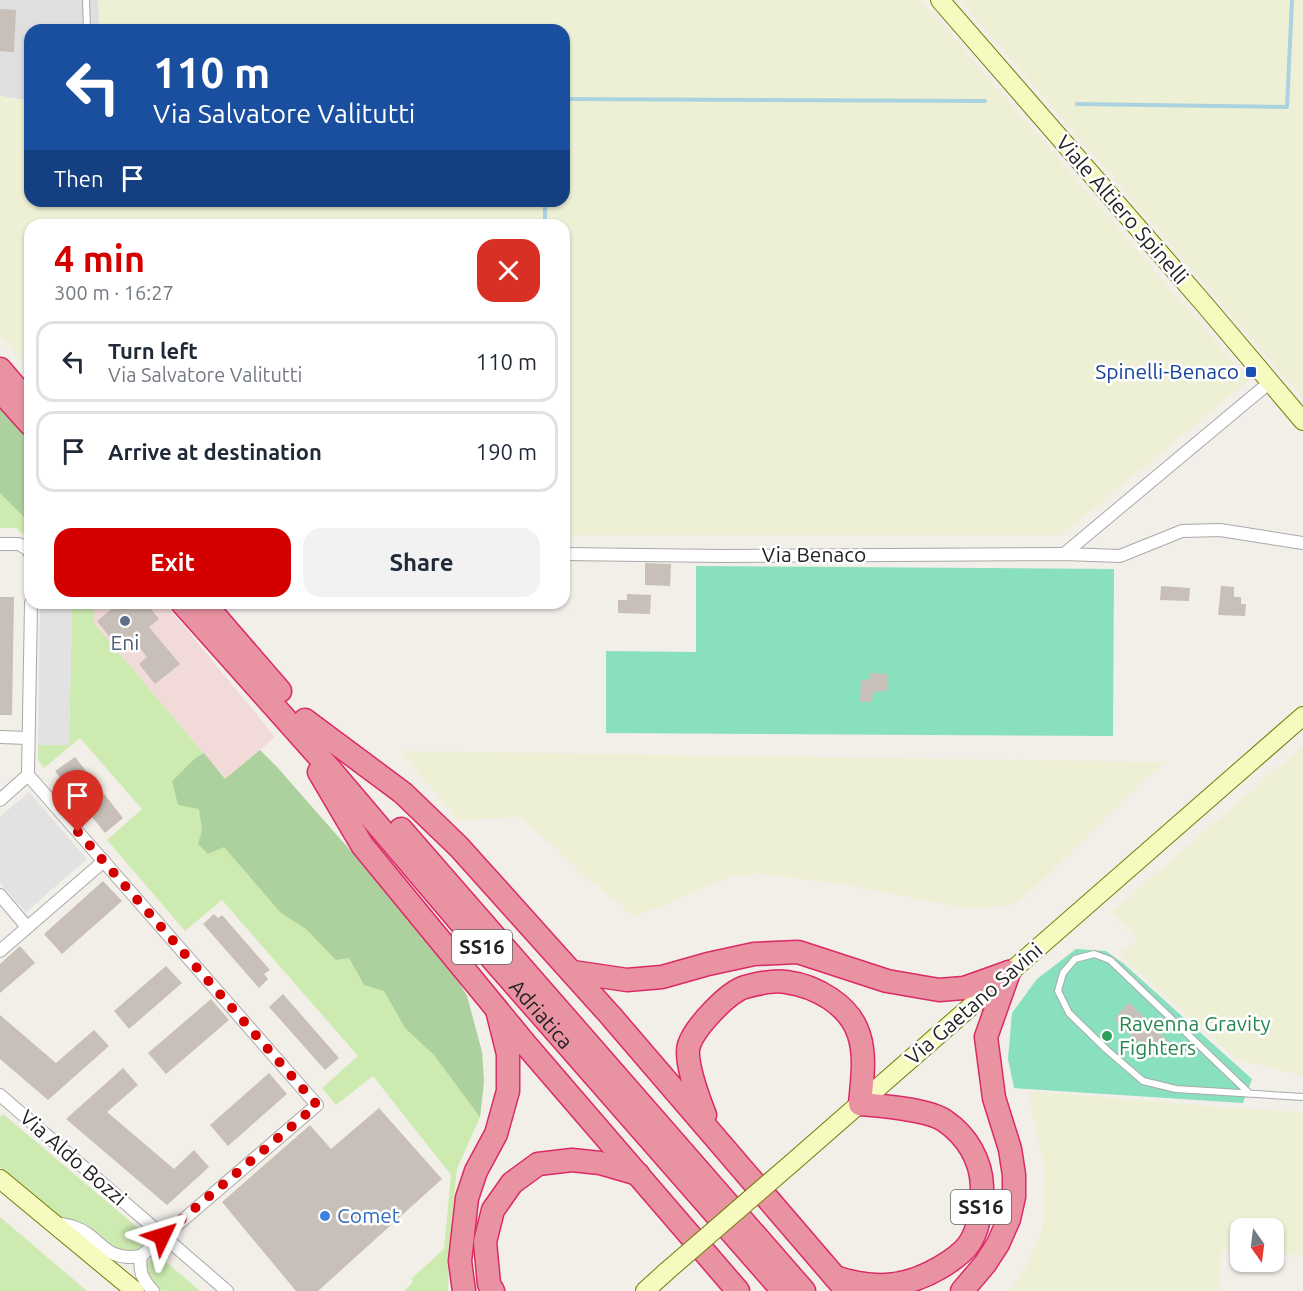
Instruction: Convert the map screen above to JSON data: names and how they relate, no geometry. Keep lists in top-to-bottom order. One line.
{"streets":{"highway":["SS16","Adriatica"],"street":["Viale Altiero Spinelli","Via Benaco","Via Gaetano Savini","Via Aldo Bozzi"]},"crossings":[["SS16","Via Gaetano Savini"],["SS16","Adriatica"]],"places":{"transit":["Spinelli-Benaco"],"other":["Eni","Ravenna Gravity Fighters","Comet"]},"north":"bottom","page":{"turn":["110 m","Via Salvatore Valitutti"],"then":"Then","heading":["4 min","300 m · 16:27"],"list":[{"name":"Turn left","note":"Via Salvatore Valitutti","value":"110 m"},{"name":"Arrive at destination","value":"190 m"}],"buttons":["Exit","Share"]}}
